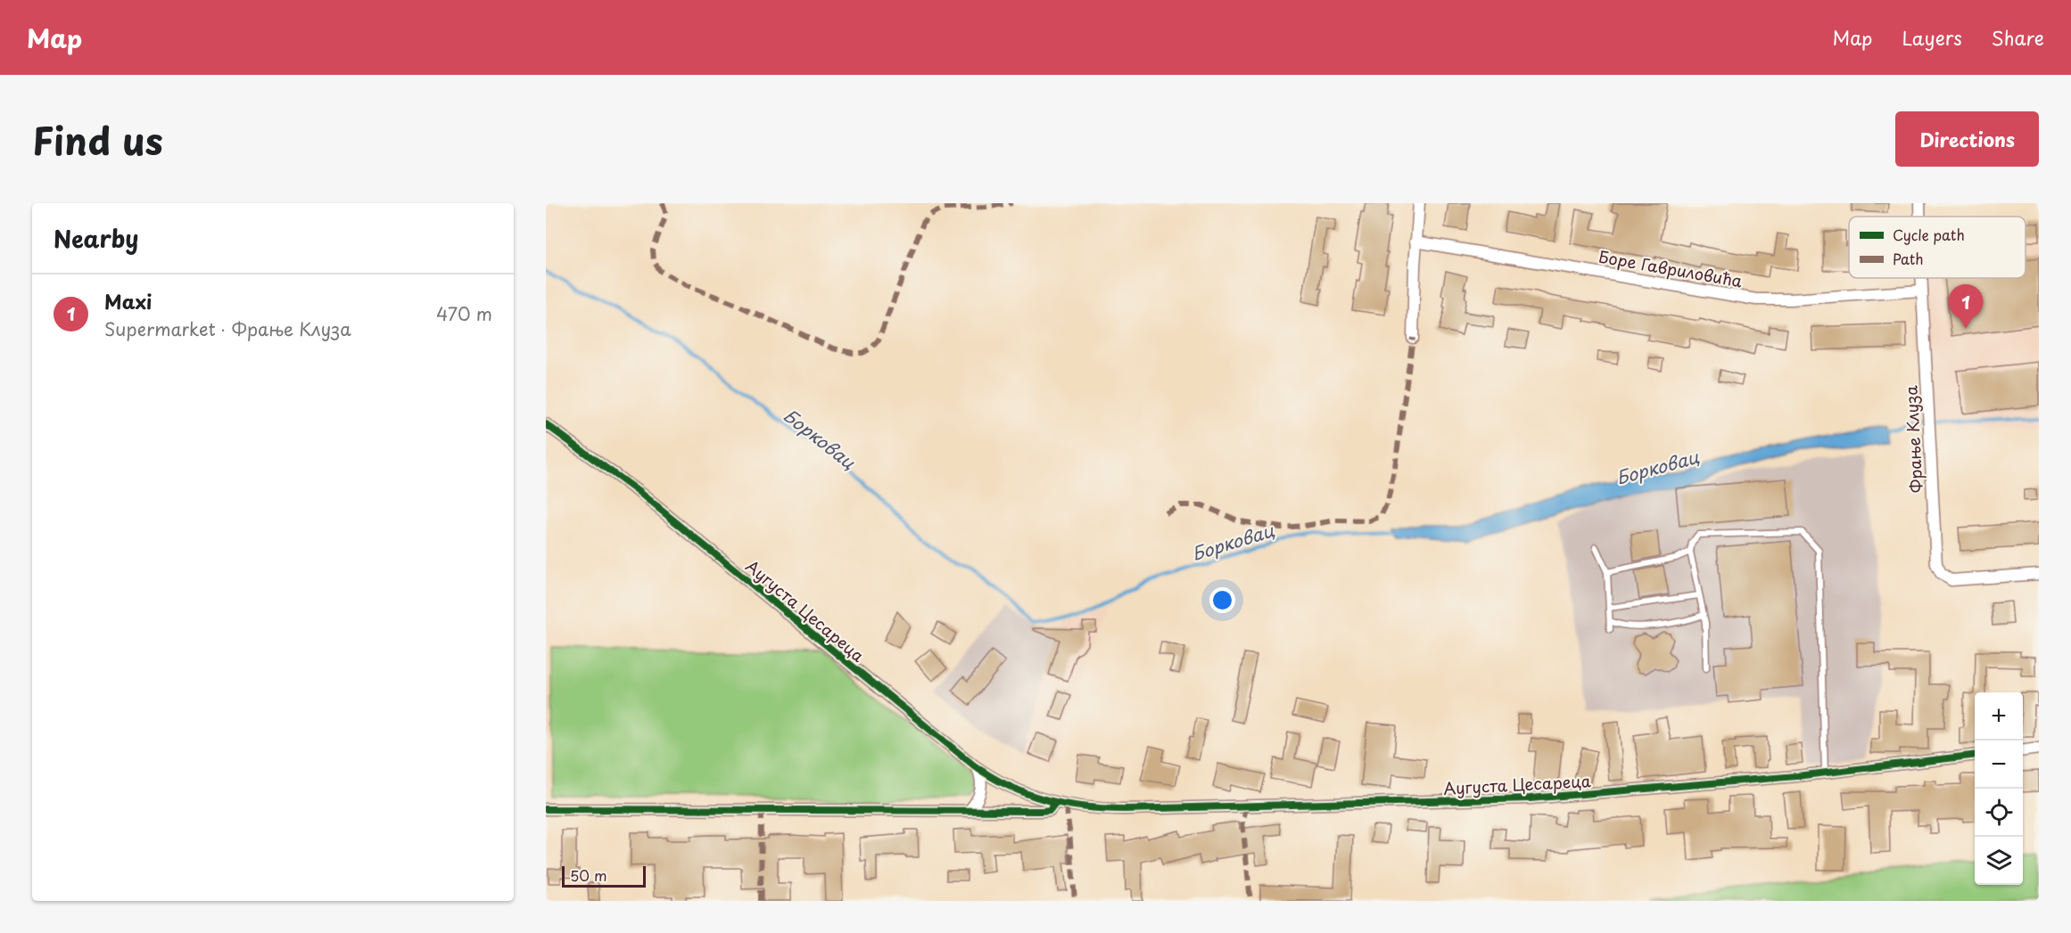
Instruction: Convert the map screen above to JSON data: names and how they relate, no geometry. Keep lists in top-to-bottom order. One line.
{"streets":{"street":["Боре Гавриловића","Фрање Клуза","Аугуста Цесареца"]},"crossings":[["Боре Гавриловића","Фрање Клуза"]],"water":["Борковац"],"legend":["Cycle path","Path"],"scale_bar":"50 m","page":{"header":"Map","nav":["Map","Layers","Share"],"title":"Find us","buttons":"Directions","heading":"Nearby","list":[{"mark":"1","name":"Maxi","note":"Supermarket · Фрање Клуза","value":"470 m"}],"pins":"1","map_buttons":["+","−"],"scale":"50 m"}}
